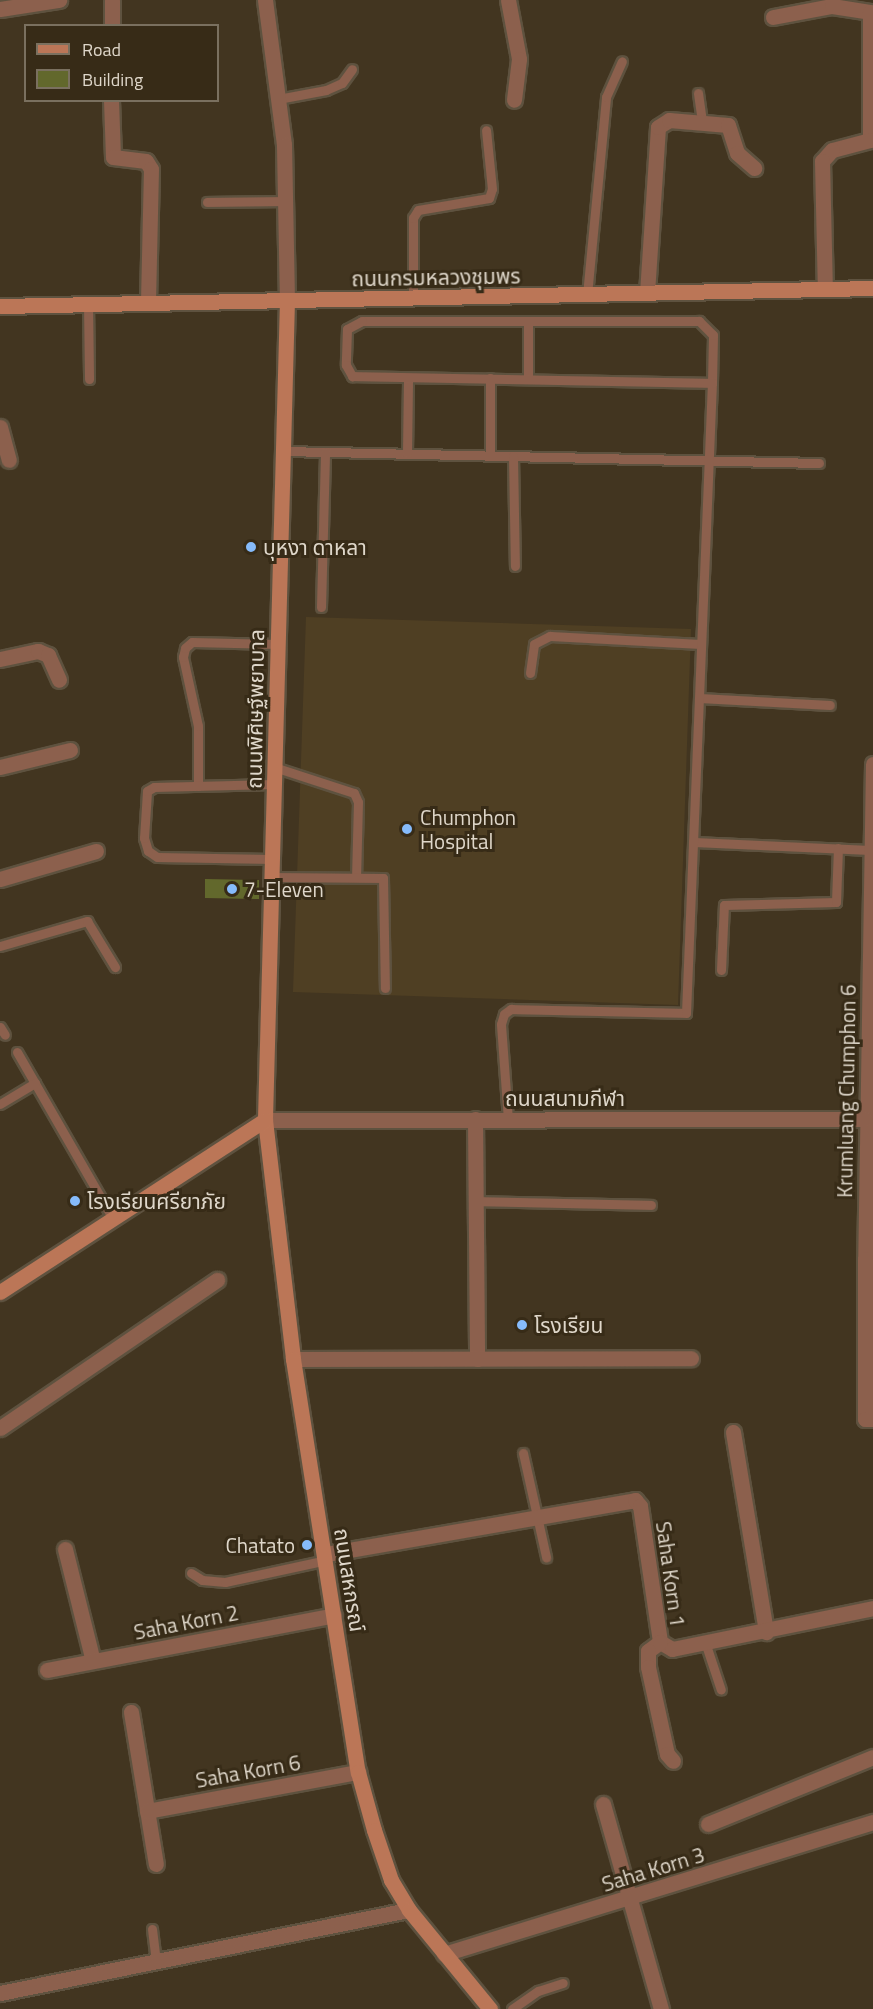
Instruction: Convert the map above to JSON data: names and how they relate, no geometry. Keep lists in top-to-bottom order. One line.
{"streets":{"street":["ถนนกรมหลวงชุมพร","ถนนพิศิษฐ์พยาบาล","Krumluang Chumphon 6","ถนนสนามกีฬา","Saha Korn 1","ถนนสหกรณ์","Saha Korn 2","Saha Korn 6","Saha Korn 3"]},"crossings":[["ถนนกรมหลวงชุมพร","ถนนพิศิษฐ์พยาบาล"],["ถนนพิศิษฐ์พยาบาล","ถนนสนามกีฬา"],["ถนนพิศิษฐ์พยาบาล","ถนนสหกรณ์"],["Krumluang Chumphon 6","ถนนสนามกีฬา"],["ถนนสนามกีฬา","ถนนสหกรณ์"],["Saha Korn 1","ถนนสหกรณ์"],["ถนนสหกรณ์","Saha Korn 2"],["ถนนสหกรณ์","Saha Korn 6"],["ถนนสหกรณ์","Saha Korn 3"]],"places":["บุหงา ดาหลา","Chumphon Hospital","7-Eleven","โรงเรียนศรียาภัย","โรงเรียน","Chatato"],"legend":["Road","Building"]}
